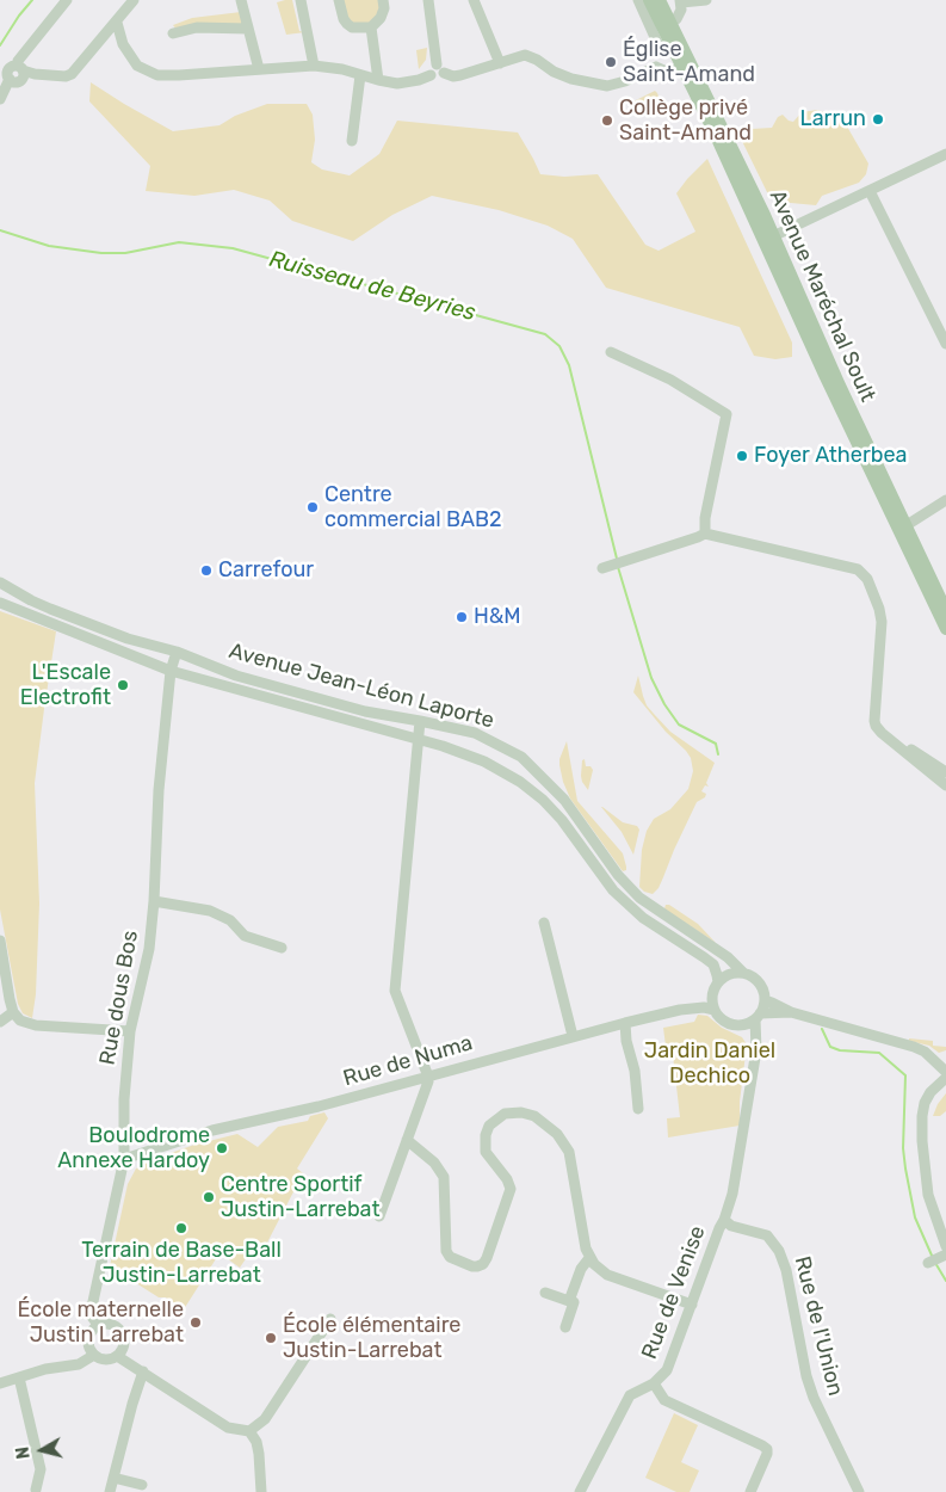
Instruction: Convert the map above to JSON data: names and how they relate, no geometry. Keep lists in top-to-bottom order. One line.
{"streets":{"main road":["Avenue Maréchal Soult"],"street":["Avenue Jean-Léon Laporte","Rue dous Bos","Rue de Numa","Rue de Venise","Rue de l'Union"]},"crossings":[["Avenue Jean-Léon Laporte","Rue dous Bos"],["Avenue Jean-Léon Laporte","Rue de Numa"],["Rue dous Bos","Rue de Numa"],["Rue de Venise","Rue de l'Union"]],"water":["Ruisseau de Beyries"],"parks":["Jardin Daniel Dechico"],"places":["Église Saint-Amand","Larrun","Collège privé Saint-Amand","Foyer Atherbea","Centre commercial BAB2","Carrefour","H&M","L'Escale Electrofit","Boulodrome Annexe Hardoy","Centre Sportif Justin-Larrebat","Terrain de Base-Ball Justin-Larrebat","École maternelle Justin Larrebat","École élémentaire Justin-Larrebat"],"north":"left"}
